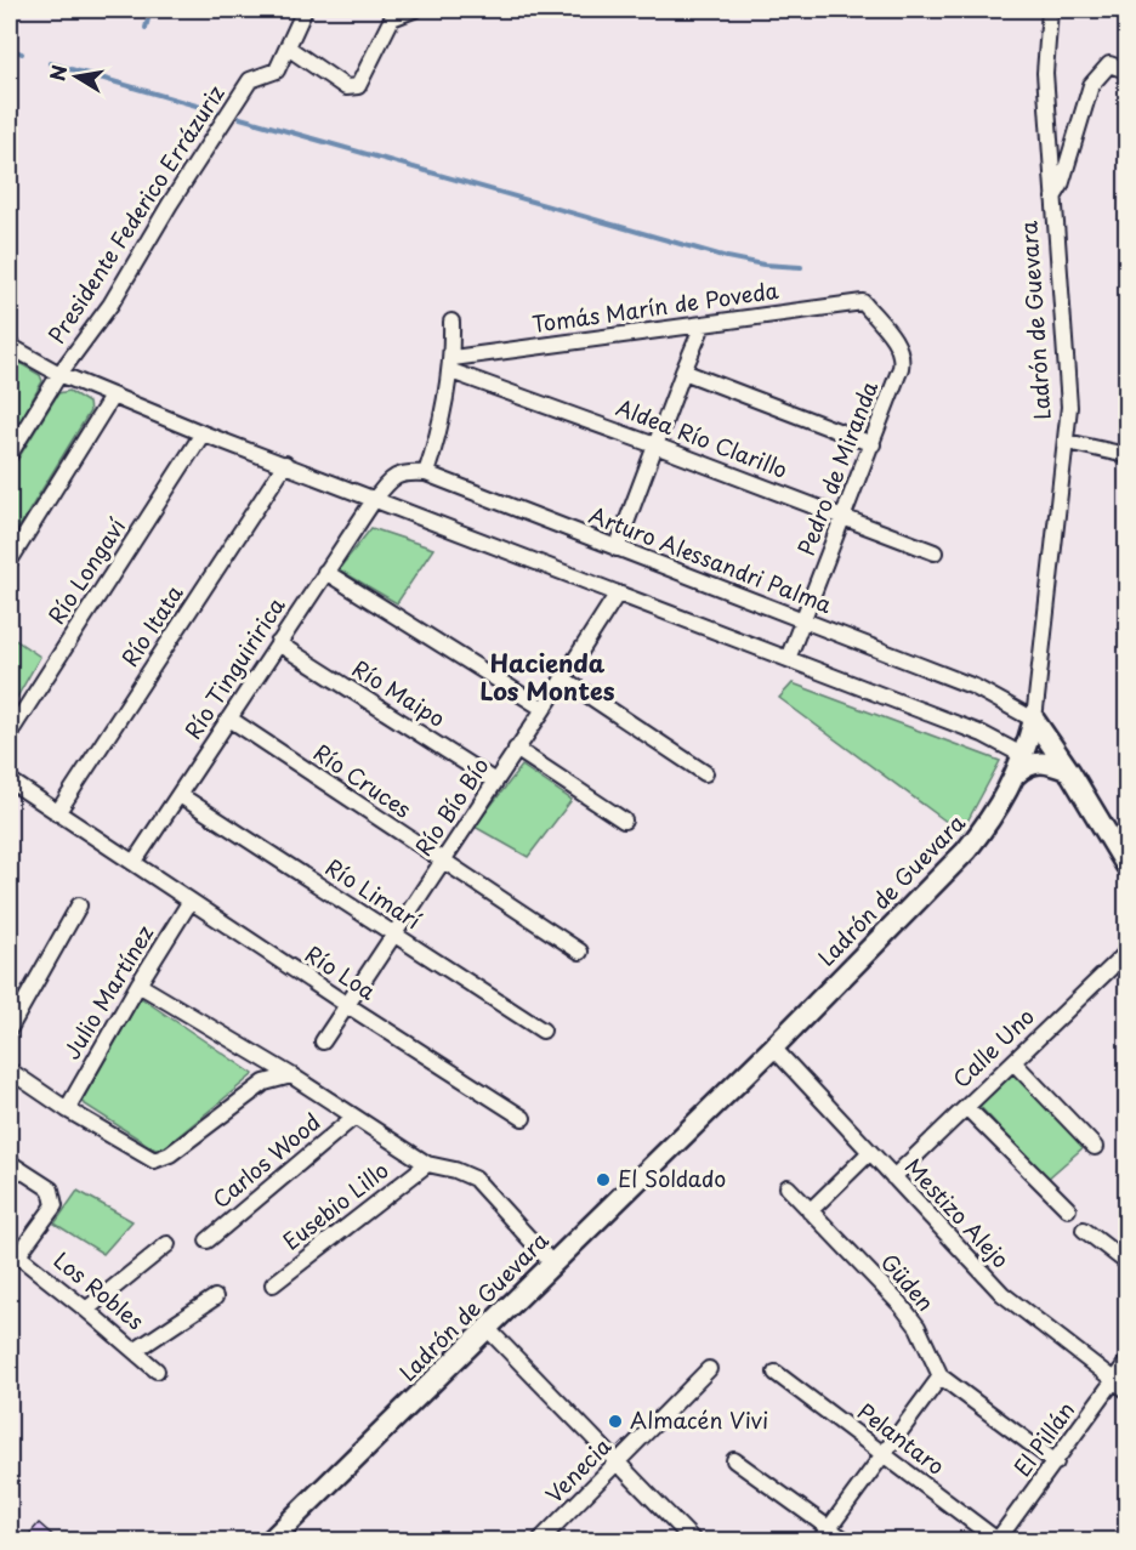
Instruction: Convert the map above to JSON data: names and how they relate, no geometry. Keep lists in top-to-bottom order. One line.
{"streets":{"main road":["Ladrón de Guevara"],"street":["Presidente Federico Errázuriz","Tomás Marín de Poveda","Aldea Río Clarillo","Pedro de Miranda","Arturo Alessandri Palma","Río Longaví","Río Itata","Río Tinguiririca","Río Maipo","Río Cruces","Río Bío Bío","Río Limarí","Río Loa","Julio Martínez","Calle Uno","Carlos Wood","Eusebio Lillo","Mestizo Alejo","Güden","Los Robles","Pelantaro","El Pillán","Venecia"]},"crossings":[["Tomás Marín de Poveda","Aldea Río Clarillo"],["Tomás Marín de Poveda","Pedro de Miranda"],["Ladrón de Guevara","Arturo Alessandri Palma"],["Ladrón de Guevara","Mestizo Alejo"],["Aldea Río Clarillo","Pedro de Miranda"],["Pedro de Miranda","Arturo Alessandri Palma"],["Río Itata","Río Loa"],["Río Tinguiririca","Río Maipo"],["Río Tinguiririca","Río Cruces"],["Río Tinguiririca","Río Limarí"],["Río Tinguiririca","Río Loa"],["Río Maipo","Río Bío Bío"],["Río Cruces","Río Bío Bío"],["Río Bío Bío","Río Limarí"],["Río Bío Bío","Río Loa"],["Río Loa","Julio Martínez"],["Calle Uno","Mestizo Alejo"],["Mestizo Alejo","El Pillán"],["Güden","El Pillán"],["Pelantaro","El Pillán"]],"districts":["Hacienda Los Montes"],"places":["El Soldado","Almacén Vivi"],"north":"left"}
